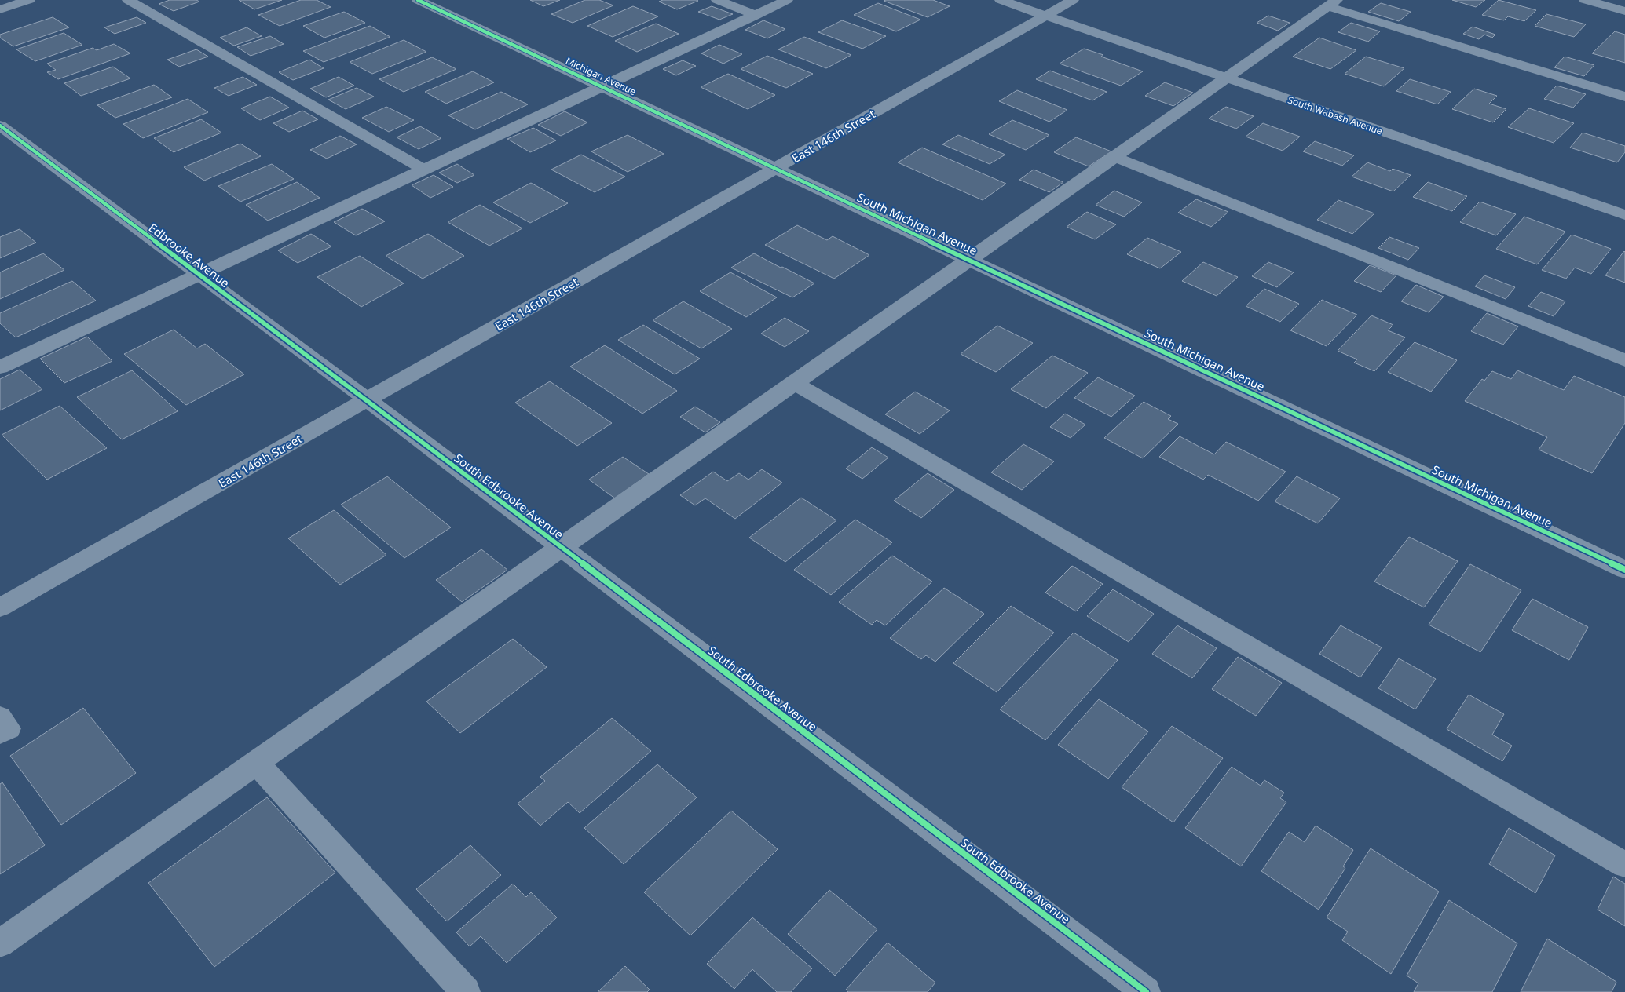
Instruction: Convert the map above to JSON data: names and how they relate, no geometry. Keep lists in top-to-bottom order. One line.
{"streets":{"street":["Michigan Avenue","South Wabash Avenue","East 146th Street","South Michigan Avenue","Edbrooke Avenue","South Edbrooke Avenue"]},"crossings":[["Michigan Avenue","East 146th Street"],["Michigan Avenue","South Michigan Avenue"],["South Wabash Avenue","East 146th Street"],["East 146th Street","South Michigan Avenue"],["East 146th Street","Edbrooke Avenue"],["East 146th Street","South Edbrooke Avenue"],["Edbrooke Avenue","South Edbrooke Avenue"]]}
